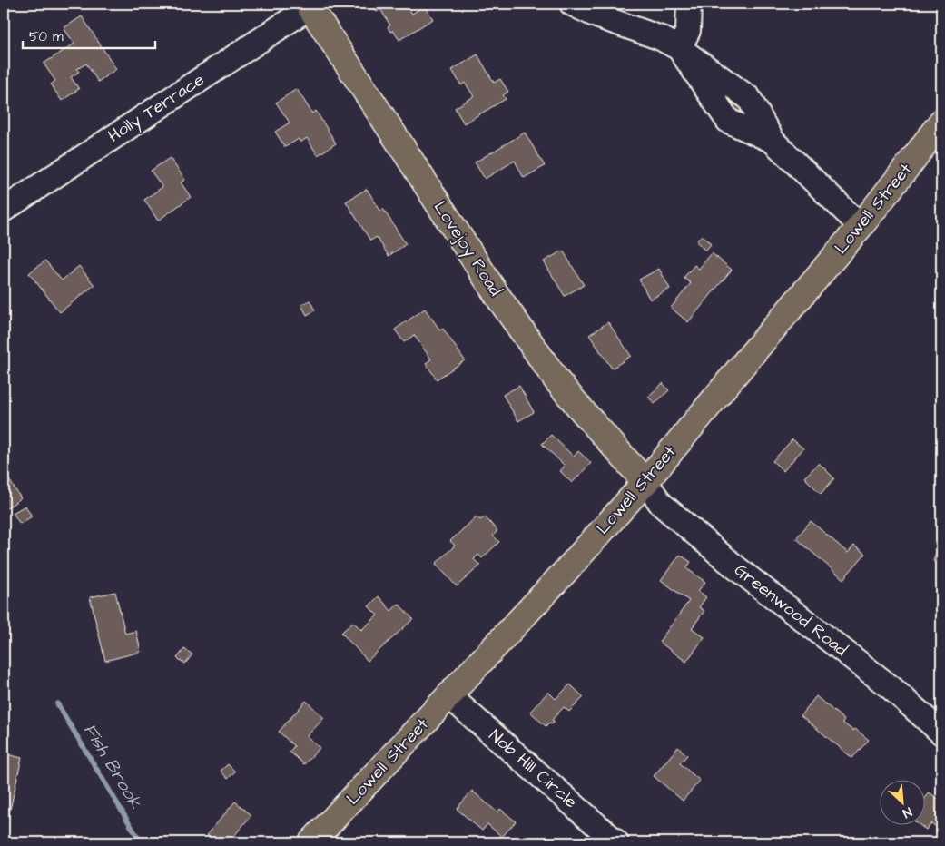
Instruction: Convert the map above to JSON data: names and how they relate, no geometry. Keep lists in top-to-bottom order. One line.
{"streets":{"main road":["Lowell Street","Lovejoy Road"],"street":["Holly Terrace","Greenwood Road","Nob Hill Circle"]},"crossings":[["Holly Terrace","Lovejoy Road"],["Lowell Street","Lovejoy Road"],["Lowell Street","Greenwood Road"],["Lowell Street","Nob Hill Circle"],["Lovejoy Road","Greenwood Road"]],"water":["Fish Brook"],"scale_bar":"50 m","north":"bottom right"}
